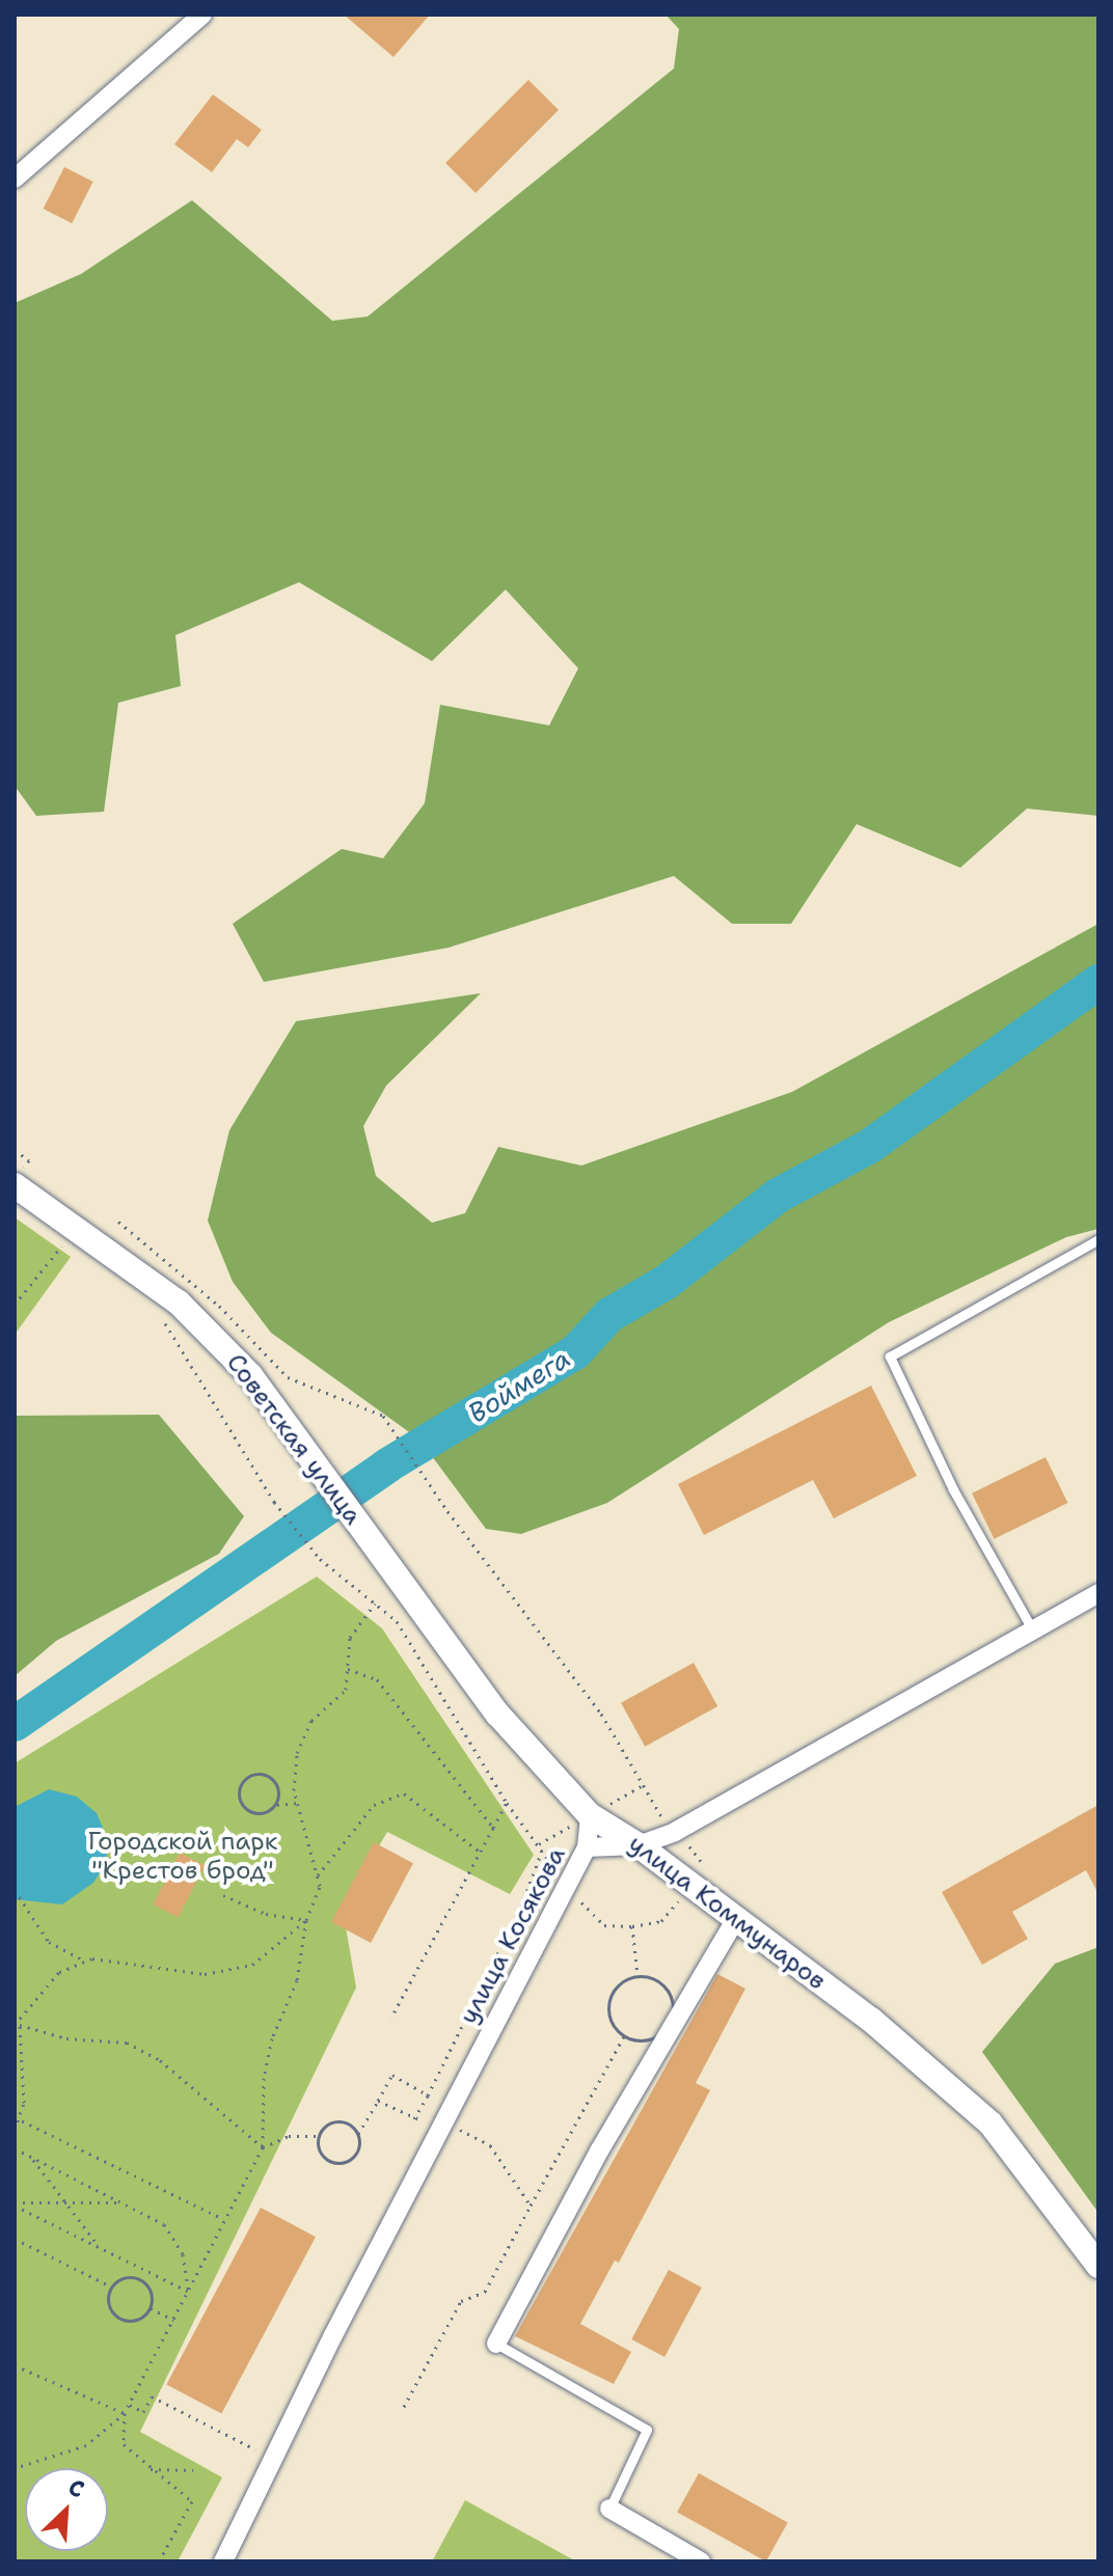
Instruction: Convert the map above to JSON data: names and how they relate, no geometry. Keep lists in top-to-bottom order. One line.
{"streets":{"street":["Советская улица","улица Коммунаров","улица Косякова"]},"crossings":[["Советская улица","улица Коммунаров"],["улица Коммунаров","улица Косякова"]],"water":["Воймега"],"parks":["Городской парк \"Крестов брод\""],"north":"top right"}
